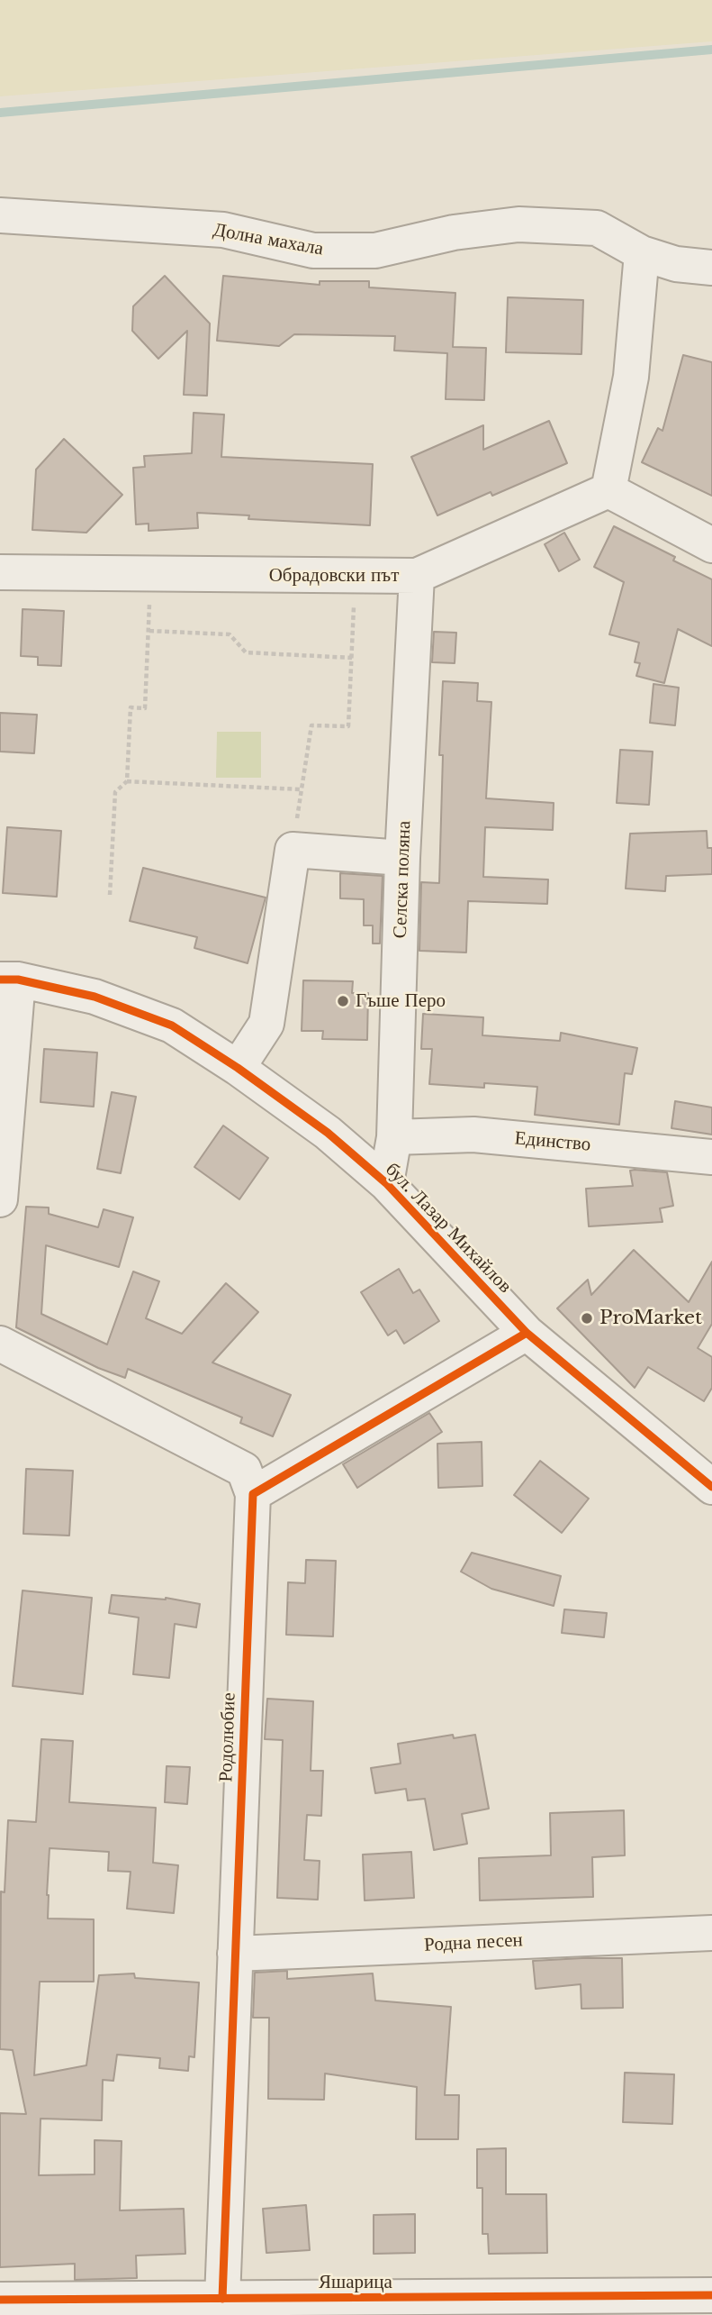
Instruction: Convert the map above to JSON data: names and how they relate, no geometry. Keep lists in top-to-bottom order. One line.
{"streets":{"street":["Долна махала","Обрадовски път","Селска поляна","Единство","бул. Лазар Михайлов","Родолюбие","Родна песен","Яшарица"]},"crossings":[["Обрадовски път","Селска поляна"],["Селска поляна","Единство"],["Селска поляна","бул. Лазар Михайлов"],["Родолюбие","Родна песен"],["Родолюбие","Яшарица"]],"places":["Гъше Перо","ProMarket"]}
